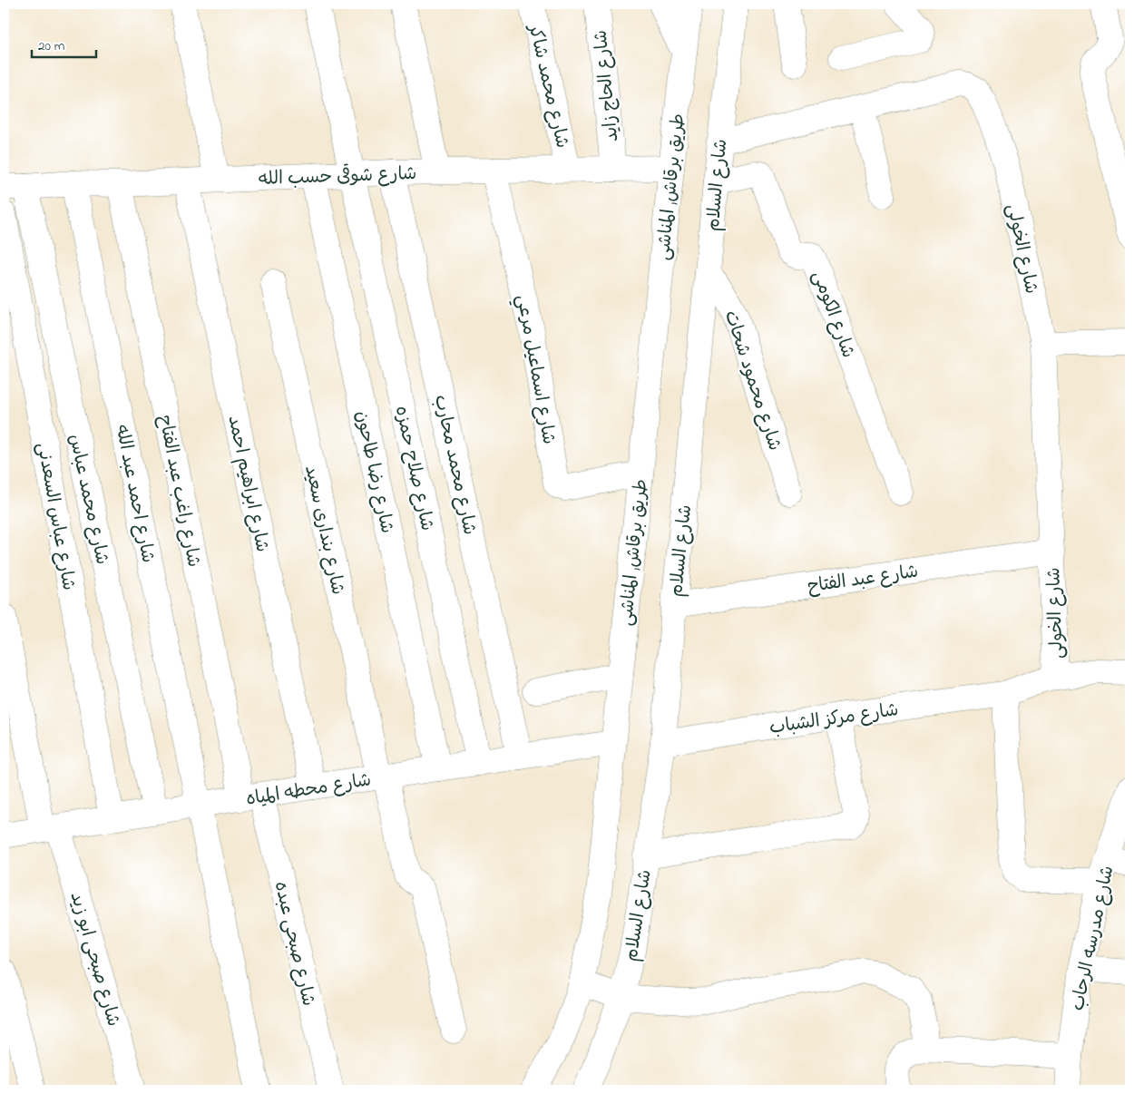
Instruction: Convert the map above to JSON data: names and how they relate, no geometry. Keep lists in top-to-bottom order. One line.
{"streets":{"street":["شارع محمد شاكر","شارع الحاج زايد","شارع شوقى حسب الله","شارع السلام","طريق برقاش, المناشى","شارع الخولى","شارع الكومى","شارع اسماعيل مرعي","شارع محمود شحات","شارع محمد محارب","شارع صلاح حمزه","شارع رضا طاحون","شارع ابراهيم احمد","شارع راغب عبد الفتاح","شارع احمد عبد الله","شارع محمد عباس","شارع عباس السعدنى","شارع بندارى سعيد","شارع عبد الفتاح","شارع مركز الشباب","شارع محطه المياه","شارع مدرسه الرحاب","شارع صبحى عبده","شارع صبحى ابو زيد"]},"crossings":[["شارع محمد شاكر","شارع شوقى حسب الله"],["شارع الحاج زايد","شارع شوقى حسب الله"],["شارع شوقى حسب الله","طريق برقاش, المناشى"],["شارع شوقى حسب الله","شارع اسماعيل مرعي"],["شارع شوقى حسب الله","شارع محمد محارب"],["شارع شوقى حسب الله","شارع صلاح حمزه"],["شارع شوقى حسب الله","شارع رضا طاحون"],["شارع شوقى حسب الله","شارع ابراهيم احمد"],["شارع شوقى حسب الله","شارع راغب عبد الفتاح"],["شارع شوقى حسب الله","شارع احمد عبد الله"],["شارع شوقى حسب الله","شارع محمد عباس"],["شارع السلام","شارع الخولى"],["شارع السلام","شارع الكومى"],["شارع السلام","شارع محمود شحات"],["شارع السلام","شارع عبد الفتاح"],["شارع السلام","شارع مركز الشباب"],["طريق برقاش, المناشى","شارع اسماعيل مرعي"],["طريق برقاش, المناشى","شارع محطه المياه"],["شارع الخولى","شارع عبد الفتاح"],["شارع الخولى","شارع مركز الشباب"],["شارع محمد محارب","شارع محطه المياه"],["شارع صلاح حمزه","شارع محطه المياه"],["شارع رضا طاحون","شارع محطه المياه"],["شارع ابراهيم احمد","شارع محطه المياه"],["شارع راغب عبد الفتاح","شارع محطه المياه"],["شارع راغب عبد الفتاح","شارع صبحى عبده"],["شارع احمد عبد الله","شارع محطه المياه"],["شارع محمد عباس","شارع محطه المياه"],["شارع عباس السعدنى","شارع محطه المياه"],["شارع بندارى سعيد","شارع محطه المياه"],["شارع محطه المياه","شارع صبحى عبده"],["شارع محطه المياه","شارع صبحى ابو زيد"]],"scale_bar":"20 m"}
